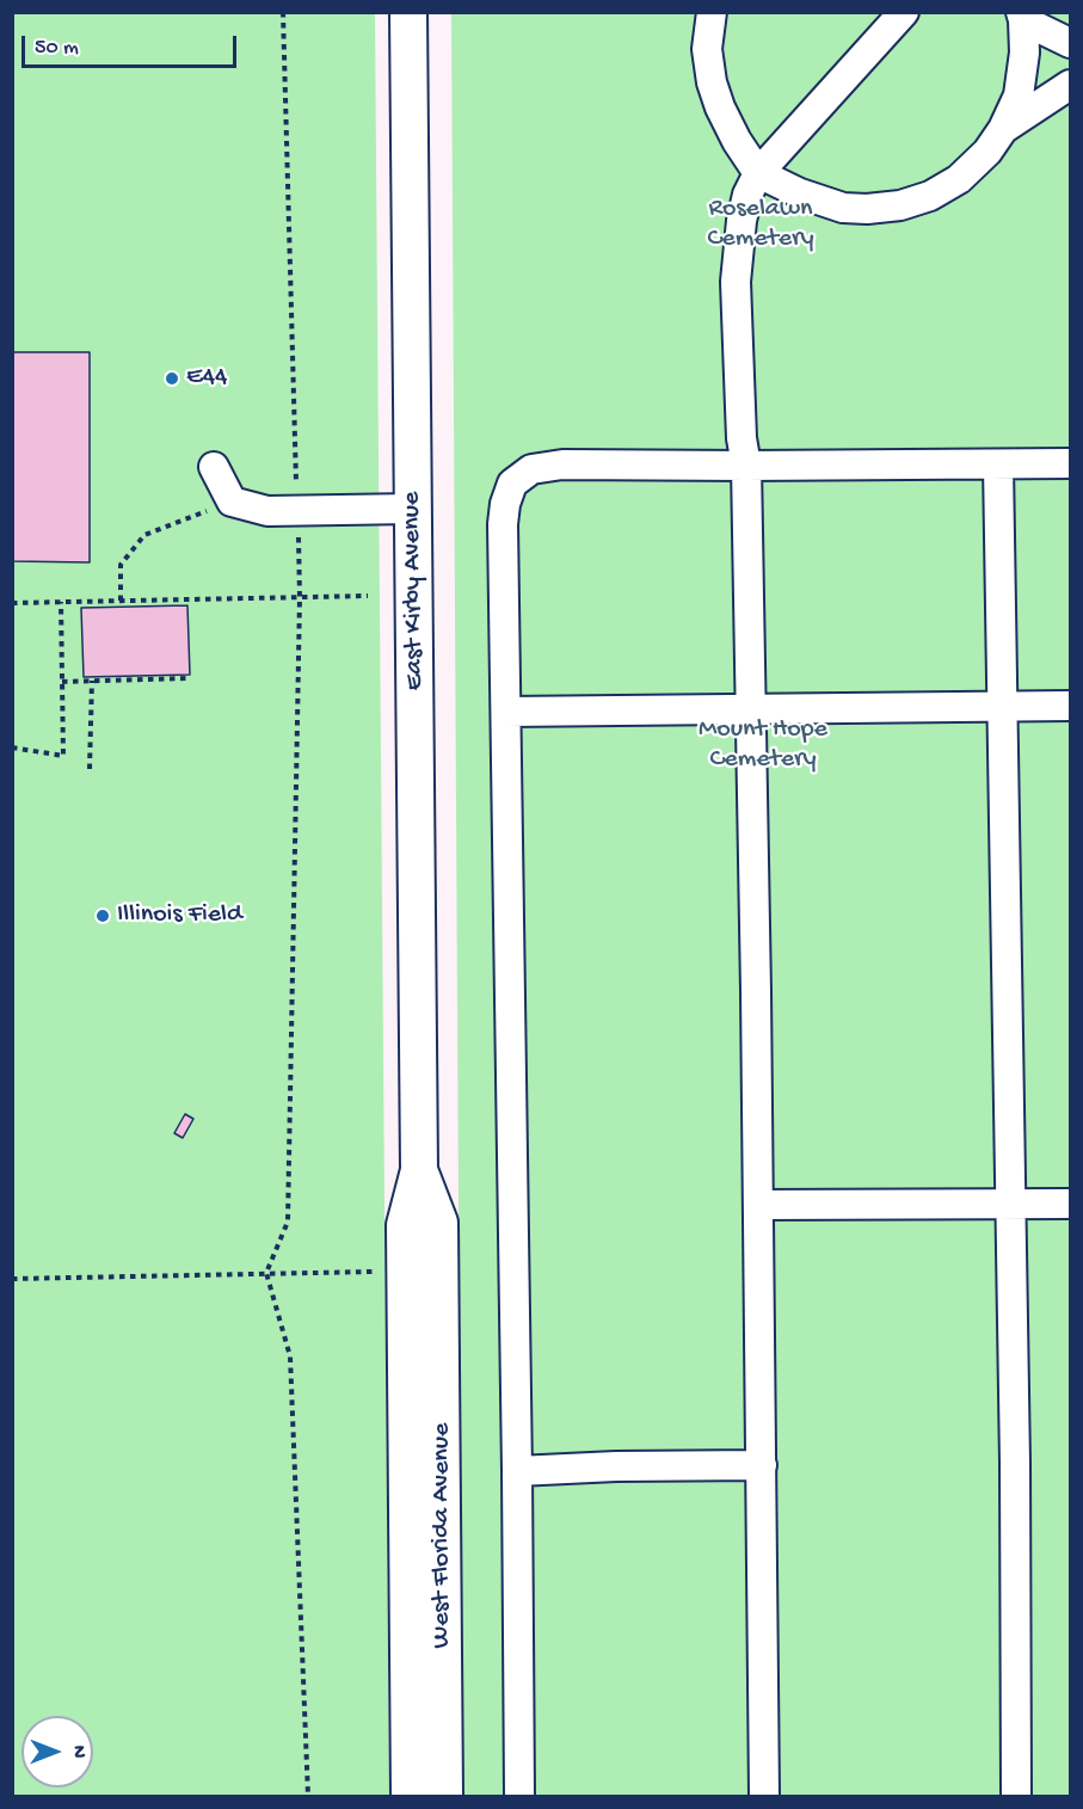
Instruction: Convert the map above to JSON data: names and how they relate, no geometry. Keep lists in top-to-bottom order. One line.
{"streets":{"main road":["East Kirby Avenue","West Florida Avenue"]},"crossings":[["East Kirby Avenue","West Florida Avenue"]],"parks":["Roselawn Cemetery","Mount Hope Cemetery"],"places":["E44","Illinois Field"],"scale_bar":"50 m","north":"right"}
